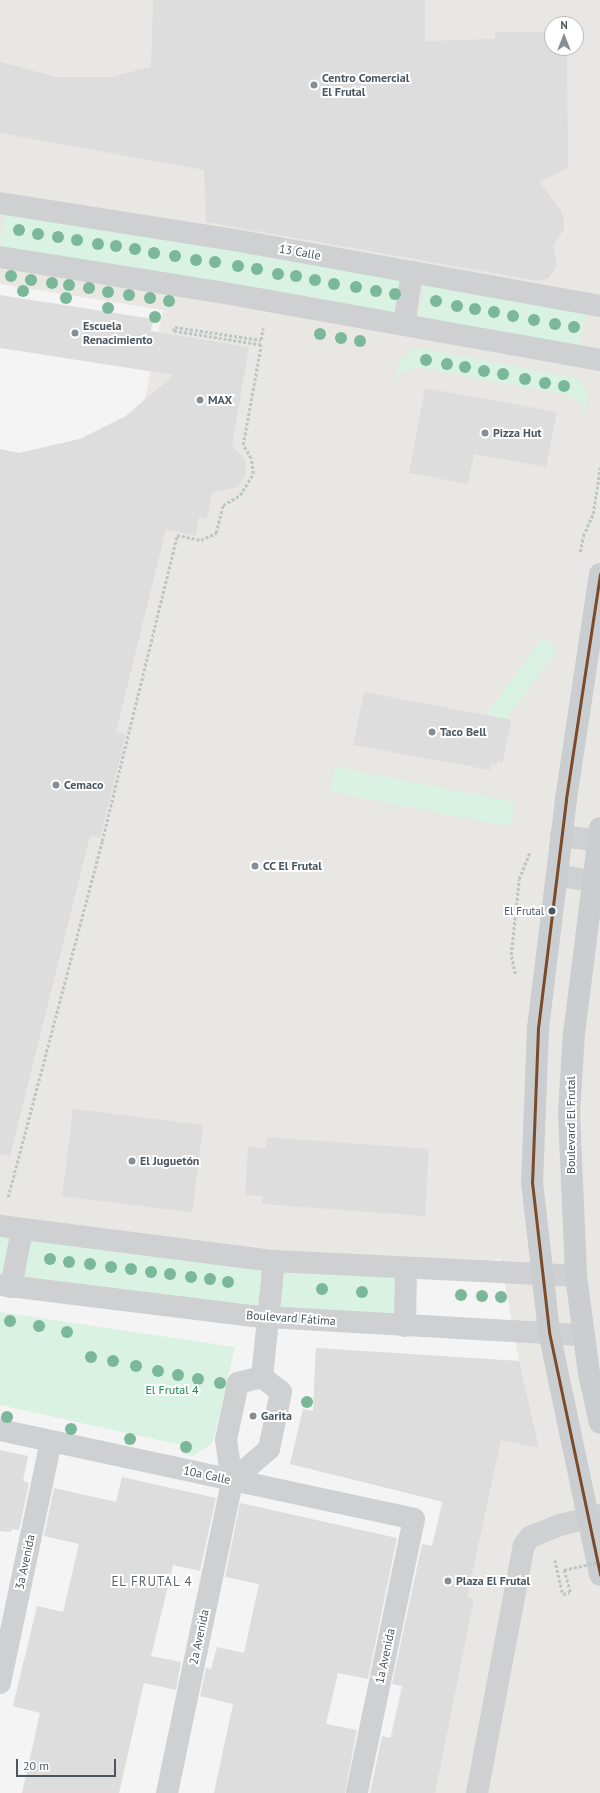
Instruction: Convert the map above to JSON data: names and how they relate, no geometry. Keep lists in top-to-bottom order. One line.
{"streets":{"main road":["Boulevard El Frutal"],"street":["13 Calle","Boulevard Fátima","10a Calle","3a Avenida","2a Avenida","1a Avenida"]},"crossings":[["Boulevard El Frutal","Boulevard Fátima"],["10a Calle","3a Avenida"],["10a Calle","2a Avenida"],["10a Calle","1a Avenida"]],"districts":["EL FRUTAL 4"],"parks":["El Frutal 4"],"places":["Centro Comercial El Frutal","Escuela Renacimiento","MAX","Pizza Hut","Taco Bell","Cemaco","CC El Frutal","El Frutal","El Juguetón","Garita","Plaza El Frutal"],"scale_bar":"20 m","north":"top"}
